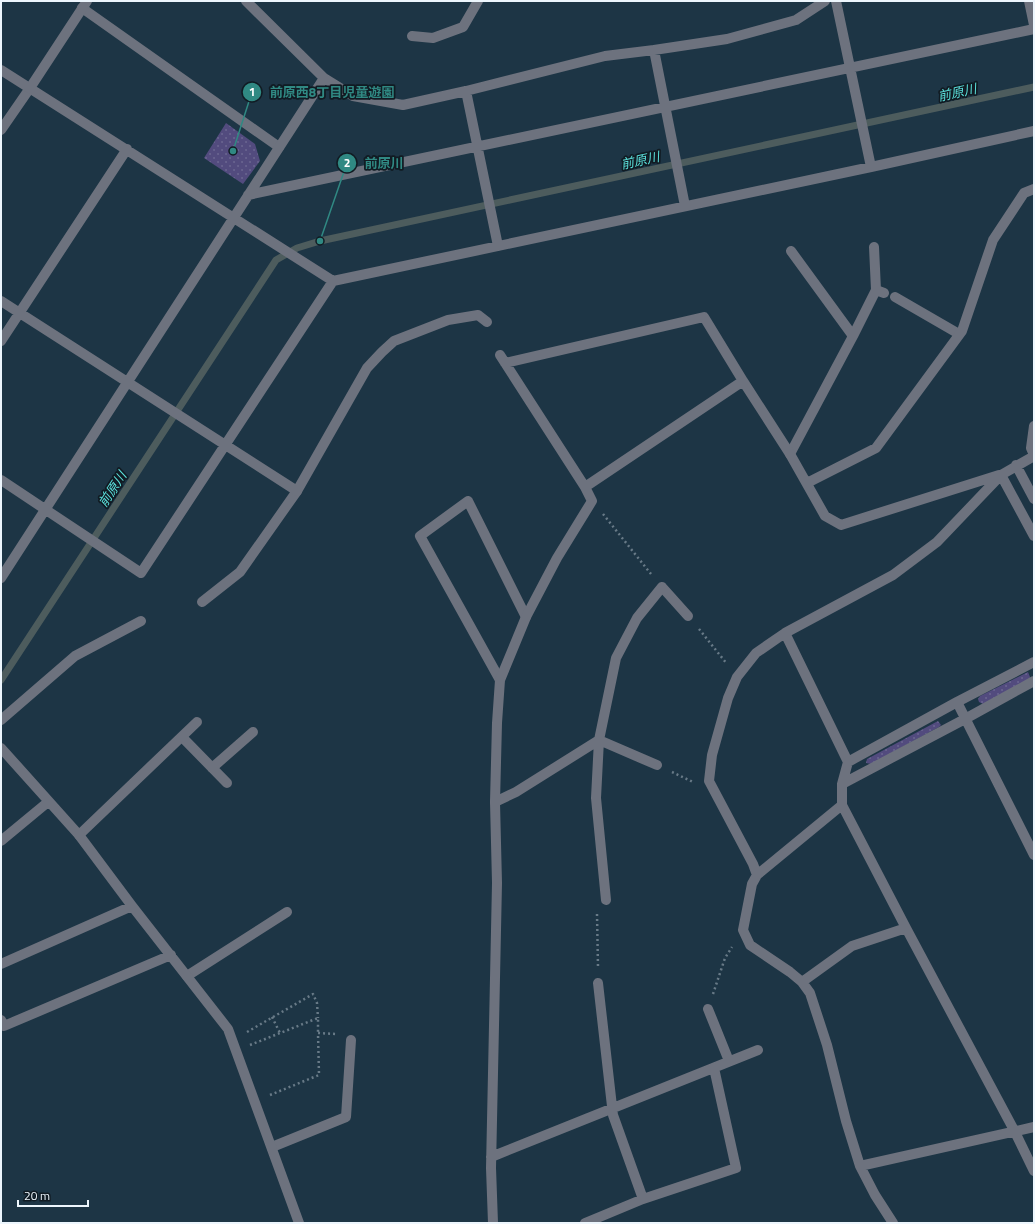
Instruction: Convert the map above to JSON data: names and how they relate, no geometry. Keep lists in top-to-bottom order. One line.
{"water":["前原川"],"places":["前原西8丁目児童遊園","前原川"],"scale_bar":"20 m"}
